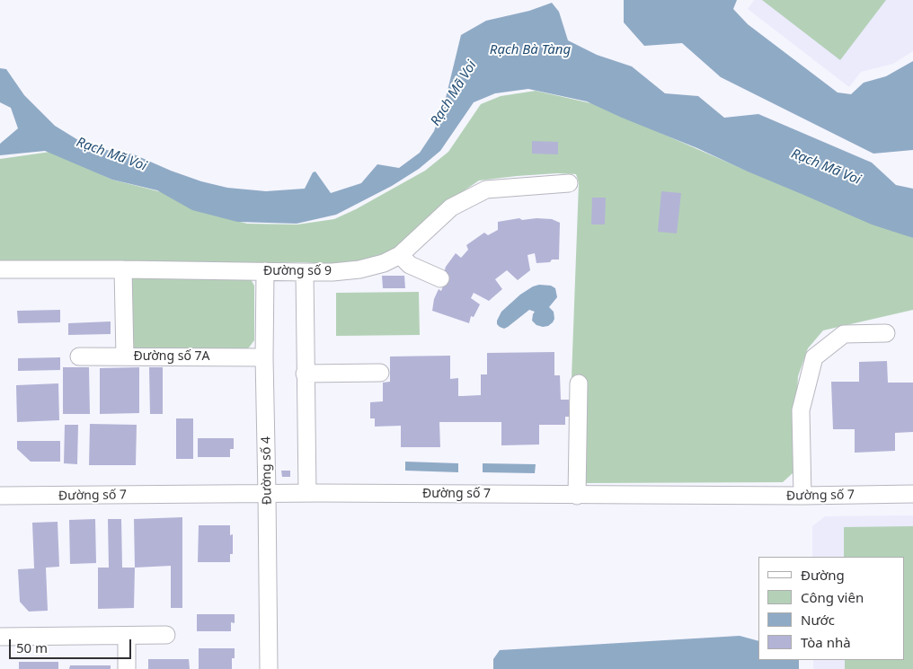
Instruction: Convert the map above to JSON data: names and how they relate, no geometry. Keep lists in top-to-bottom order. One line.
{"streets":{"street":["Đường số 9","Đường số 7A","Đường số 4","Đường số 7"]},"crossings":[["Đường số 9","Đường số 4"],["Đường số 7A","Đường số 4"],["Đường số 4","Đường số 7"]],"water":["Rạch Bà Tàng","Rạch Mã Voi"],"legend":["Đường","Công viên","Nước","Tòa nhà"],"scale_bar":"50 m"}
